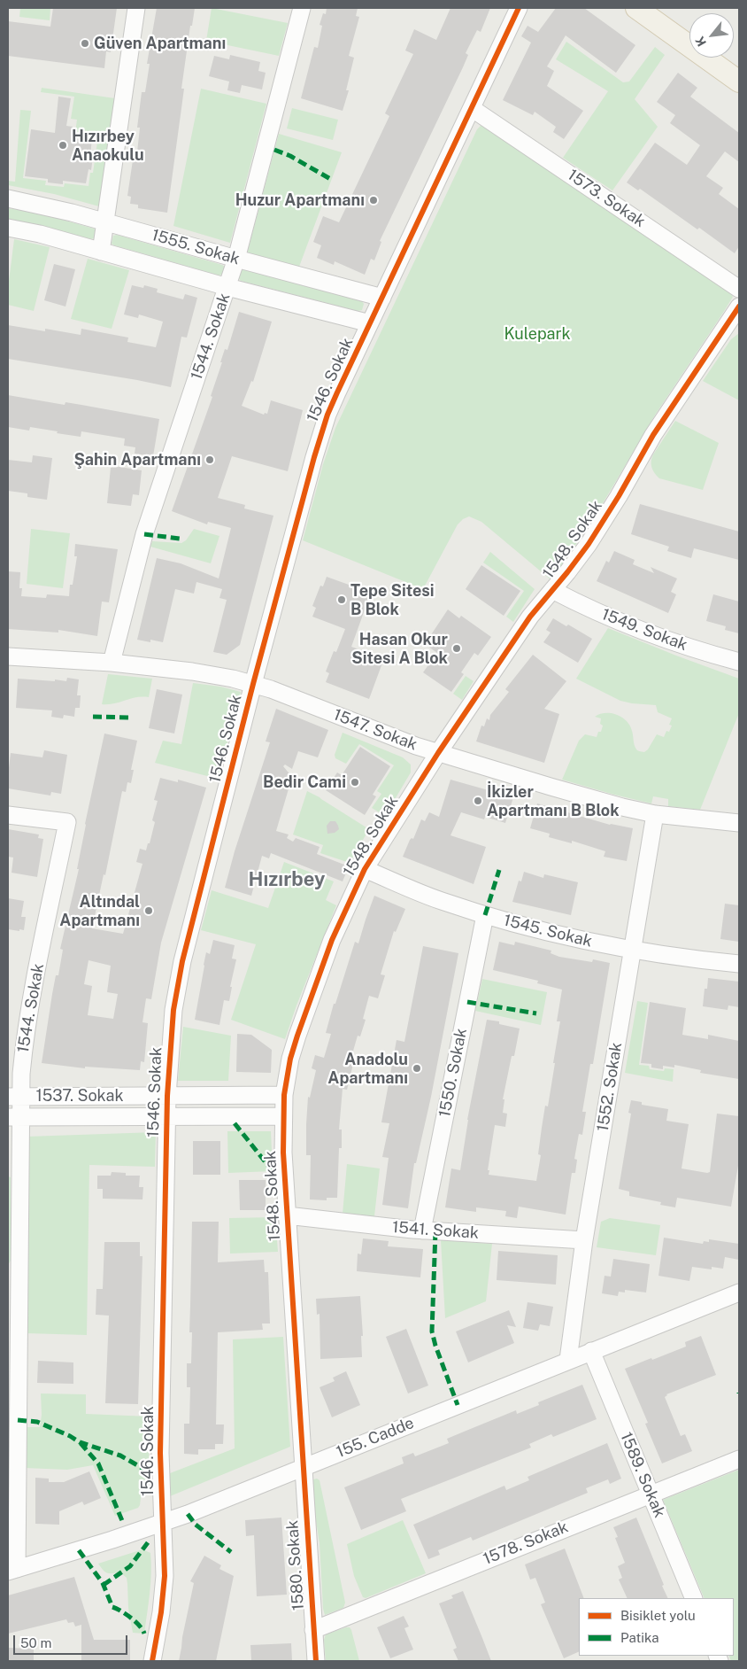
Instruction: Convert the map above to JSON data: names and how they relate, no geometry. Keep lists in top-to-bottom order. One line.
{"streets":{"street":["1573. Sokak","1555. Sokak","1544. Sokak","1546. Sokak","1548. Sokak","1549. Sokak","1547. Sokak","1545. Sokak","1550. Sokak","1552. Sokak","1537. Sokak","1541. Sokak","155. Cadde","1589. Sokak","1578. Sokak","1580. Sokak"]},"crossings":[["1573. Sokak","1546. Sokak"],["1555. Sokak","1544. Sokak"],["1555. Sokak","1546. Sokak"],["1544. Sokak","1547. Sokak"],["1544. Sokak","1537. Sokak"],["1544. Sokak","155. Cadde"],["1546. Sokak","1547. Sokak"],["1546. Sokak","1537. Sokak"],["1546. Sokak","155. Cadde"],["1548. Sokak","1549. Sokak"],["1548. Sokak","1547. Sokak"],["1548. Sokak","1545. Sokak"],["1548. Sokak","1537. Sokak"],["1548. Sokak","1541. Sokak"],["1548. Sokak","155. Cadde"],["1548. Sokak","1580. Sokak"],["1547. Sokak","1552. Sokak"],["1545. Sokak","1550. Sokak"],["1545. Sokak","1552. Sokak"],["1550. Sokak","1541. Sokak"],["1552. Sokak","1541. Sokak"],["1552. Sokak","155. Cadde"],["155. Cadde","1589. Sokak"],["155. Cadde","1580. Sokak"],["1589. Sokak","1578. Sokak"],["1578. Sokak","1580. Sokak"]],"districts":["Hızırbey"],"parks":["Kulepark"],"places":["Güven Apartmanı","Hızırbey Anaokulu","Huzur Apartmanı","Şahin Apartmanı","Tepe Sitesi B Blok","Hasan Okur Sitesi A Blok","Bedir Cami","İkizler Apartmanı B Blok","Altındal Apartmanı","Anadolu Apartmanı"],"legend":["Bisiklet yolu","Patika"],"scale_bar":"50 m","north":"bottom left"}
